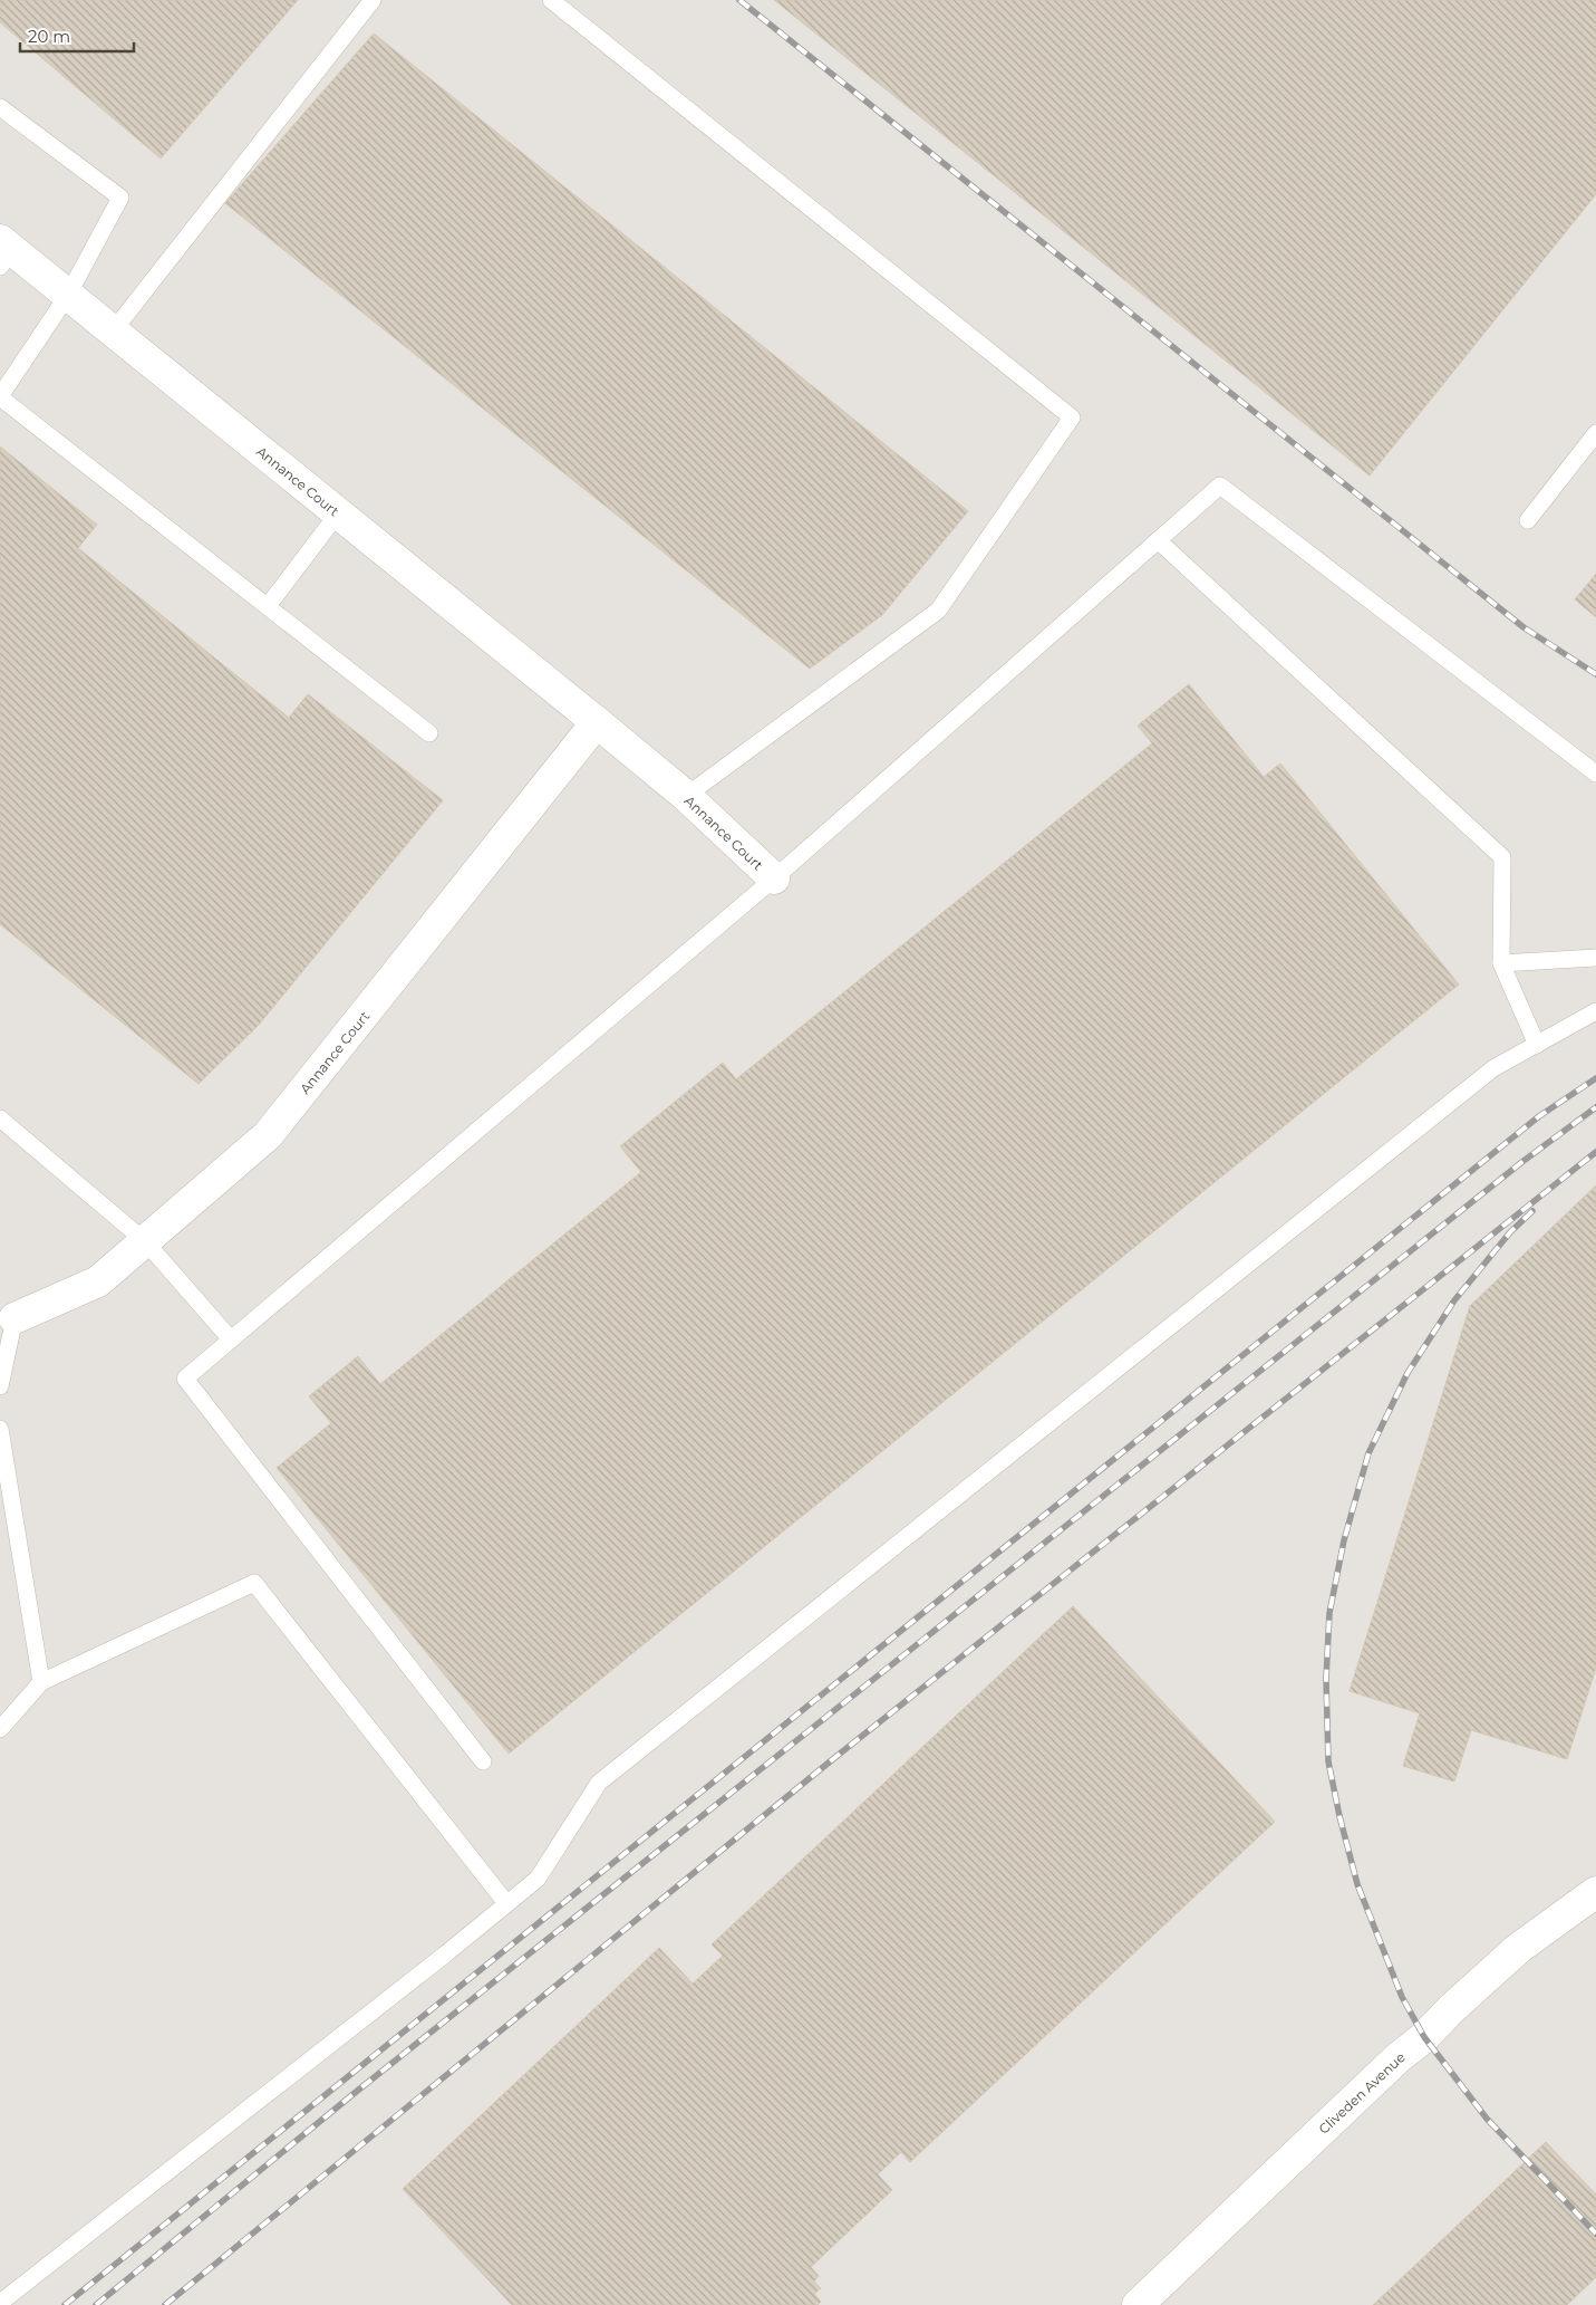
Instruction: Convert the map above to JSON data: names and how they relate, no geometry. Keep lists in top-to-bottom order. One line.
{"streets":{"street":["Annance Court","Cliveden Avenue"]},"scale_bar":"20 m"}
